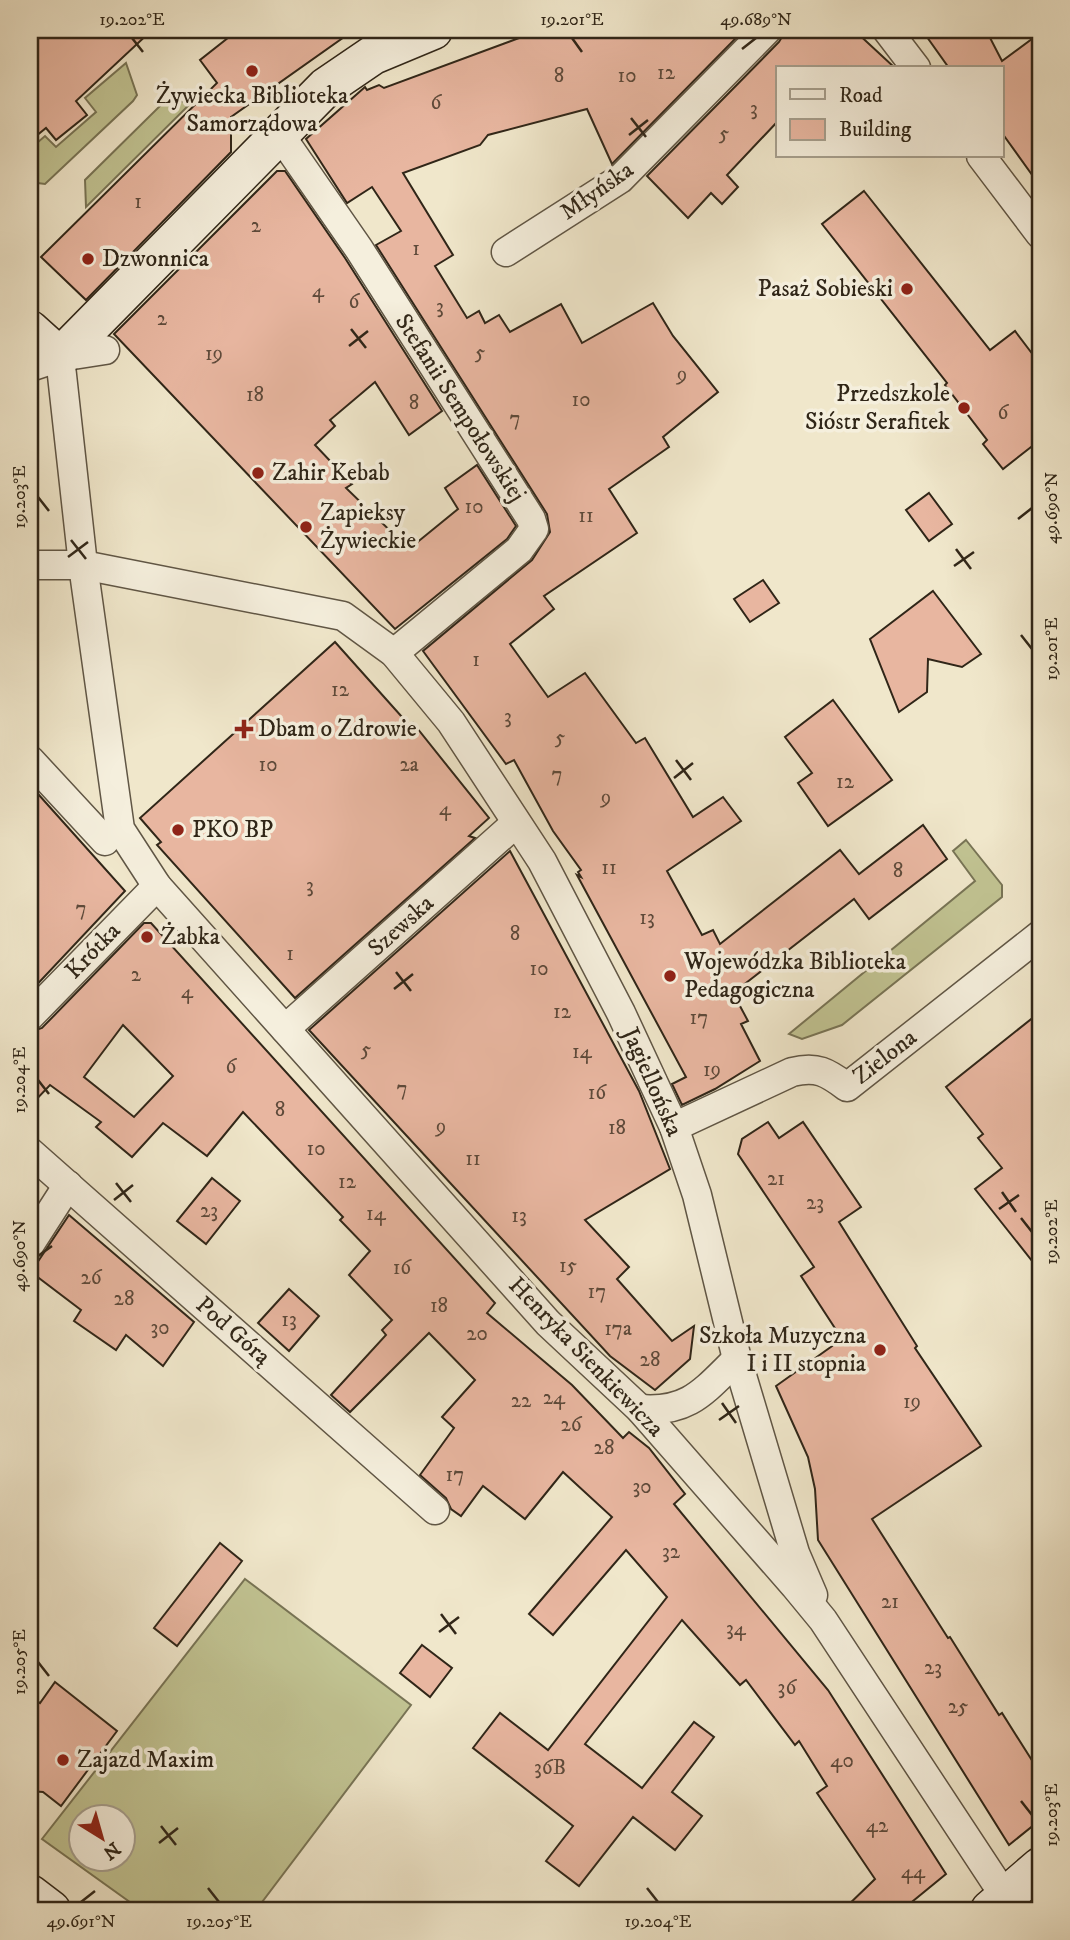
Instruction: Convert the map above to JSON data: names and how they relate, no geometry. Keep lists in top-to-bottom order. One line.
{"streets":{"street":["Młyńska","Stefanii Sempołowskiej","Szewska","Krótka","Zielona","Jagiellońska","Pod Górą","Henryka Sienkiewicza"]},"crossings":[["Stefanii Sempołowskiej","Jagiellońska"],["Szewska","Jagiellońska"],["Szewska","Henryka Sienkiewicza"],["Krótka","Henryka Sienkiewicza"],["Zielona","Jagiellońska"],["Jagiellońska","Henryka Sienkiewicza"]],"places":{"other":["Żywiecka Biblioteka Samorządowa","Dzwonnica","Pasaż Sobieski","Przedszkole Sióstr Serafitek","Zahir Kebab","Zapieksy Żywieckie","PKO BP","Żabka","Wojewódzka Biblioteka Pedagogiczna","Szkoła Muzyczna I i II stopnia","Zajazd Maxim"],"health":["Dbam o Zdrowie"]},"house_numbers":["12","8","10","6","3","5","1","2","1","4","6","3","2","5","19","9","18","10","8","6","7","10","11","1","12","3","5","10","2a","7","12","9","4","11","8","3","7","13","8","1","10","2","4","12","17","5","14","6","19","7","16","8","9","18","10","11","21","12","23","23","14","13","15","16","26","17","28","18","13","30","17a","20","28","24","22","19","26","28","17","30","32","21","34","23","36","25","40","36B","42","44"],"legend":["Road","Building"],"north":"bottom right","coordinates":["19.202°E","19.201°E","49.689°N","19.203°E","49.690°N","19.204°E","19.205°E","49.691°N"]}
